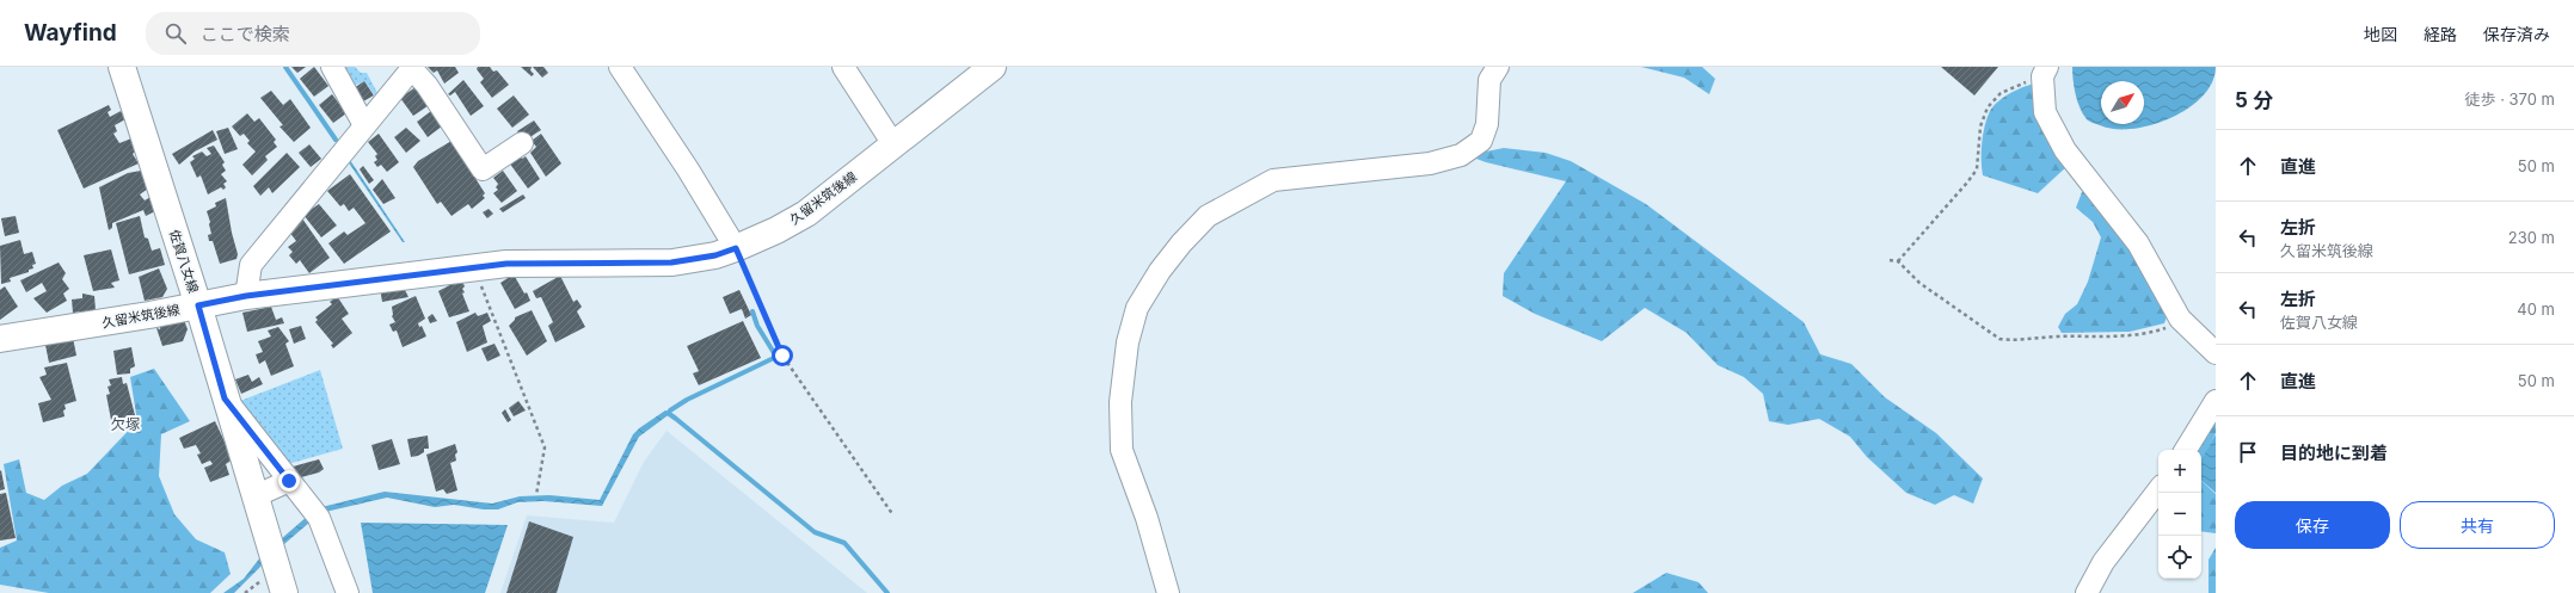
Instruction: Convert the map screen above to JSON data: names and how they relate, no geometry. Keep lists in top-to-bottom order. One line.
{"streets":{"main road":["久留米筑後線","佐賀八女線"]},"crossings":[["久留米筑後線","佐賀八女線"]],"districts":["欠塚"],"north":"top right","page":{"header":"Wayfind","search":"ここで検索","nav":["地図","経路","保存済み"],"heading":["5 分","徒歩 · 370 m"],"list":[["直進","50 m"],["左折","久留米筑後線","230 m"],["左折","佐賀八女線","40 m"],["直進","50 m"],"目的地に到着"],"map_buttons":["+","−"],"buttons":["保存","共有"]}}
